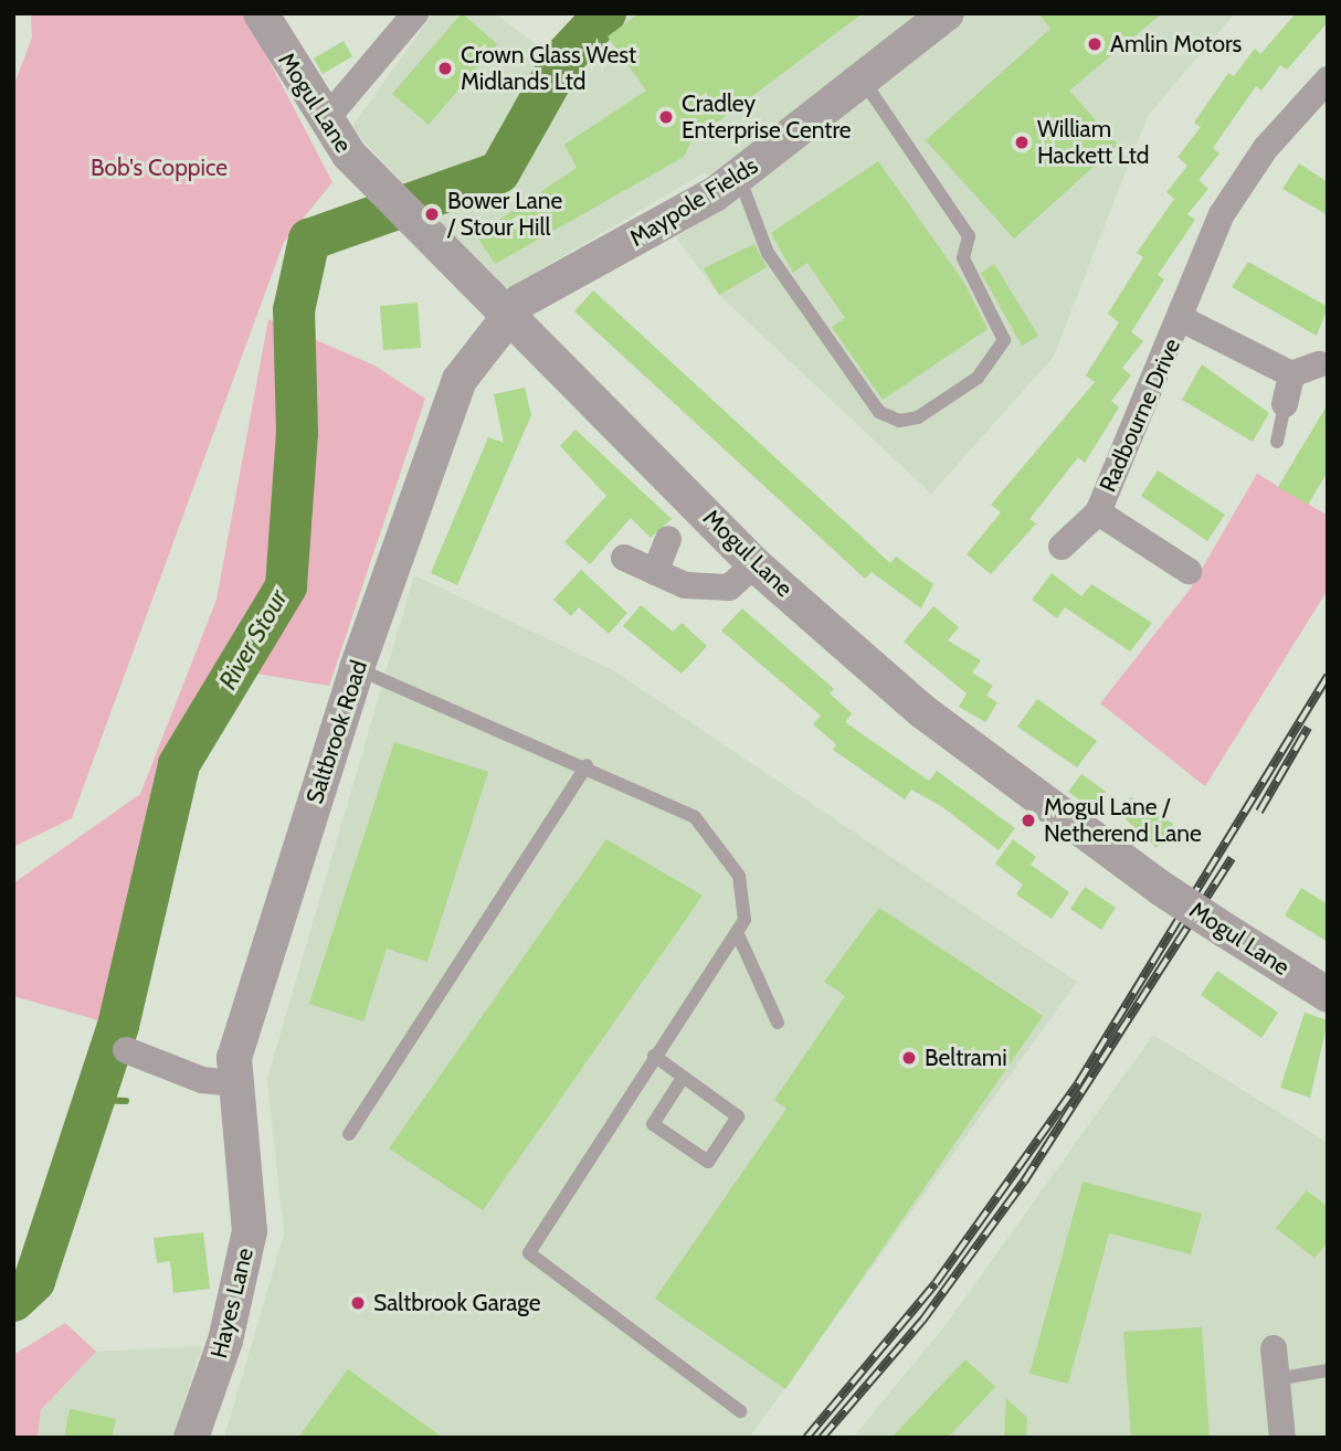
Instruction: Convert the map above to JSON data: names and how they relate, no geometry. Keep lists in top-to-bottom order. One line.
{"streets":{"street":["Mogul Lane","Maypole Fields","Radbourne Drive","Saltbrook Road","Hayes Lane"]},"crossings":[["Mogul Lane","Maypole Fields"],["Mogul Lane","Saltbrook Road"],["Maypole Fields","Saltbrook Road"],["Saltbrook Road","Hayes Lane"]],"water":["River Stour"],"parks":["Bob's Coppice"],"places":["Amlin Motors","Crown Glass West Midlands Ltd","Cradley Enterprise Centre","William Hackett Ltd","Bower Lane / Stour Hill","Mogul Lane / Netherend Lane","Beltrami","Saltbrook Garage"]}
